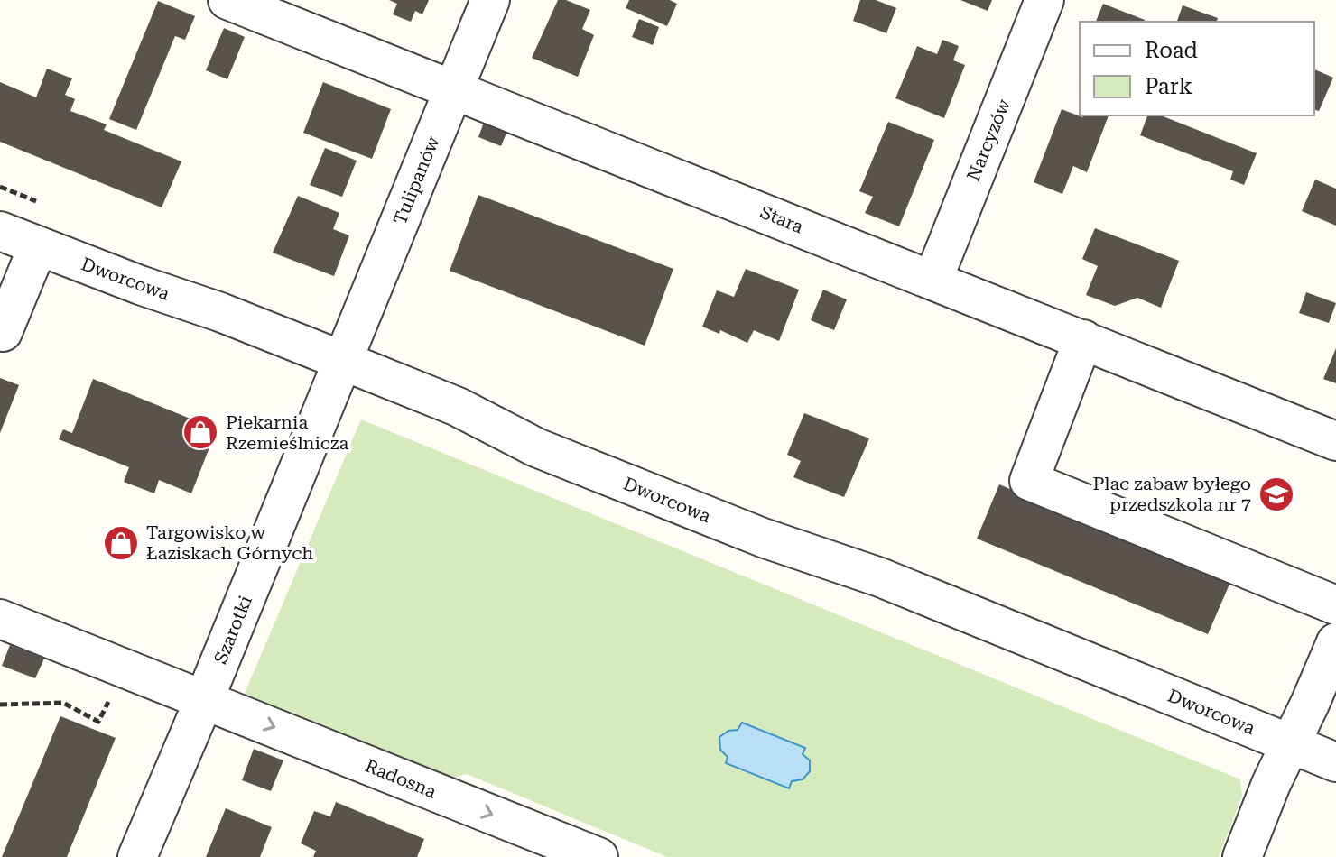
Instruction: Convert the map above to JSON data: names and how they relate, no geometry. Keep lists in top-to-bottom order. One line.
{"streets":{"street":["Narcyzów","Tulipanów","Stara","Dworcowa","Szarotki","Radosna"]},"crossings":[["Narcyzów","Stara"],["Tulipanów","Stara"],["Tulipanów","Dworcowa"],["Tulipanów","Szarotki"],["Dworcowa","Szarotki"],["Szarotki","Radosna"]],"one_way":["Radosna"],"places":{"shop":["Piekarnia Rzemieślnicza","Targowisko w Łaziskach Górnych"],"school or university":["Plac zabaw byłego przedszkola nr 7"]},"legend":["Road","Park"]}
